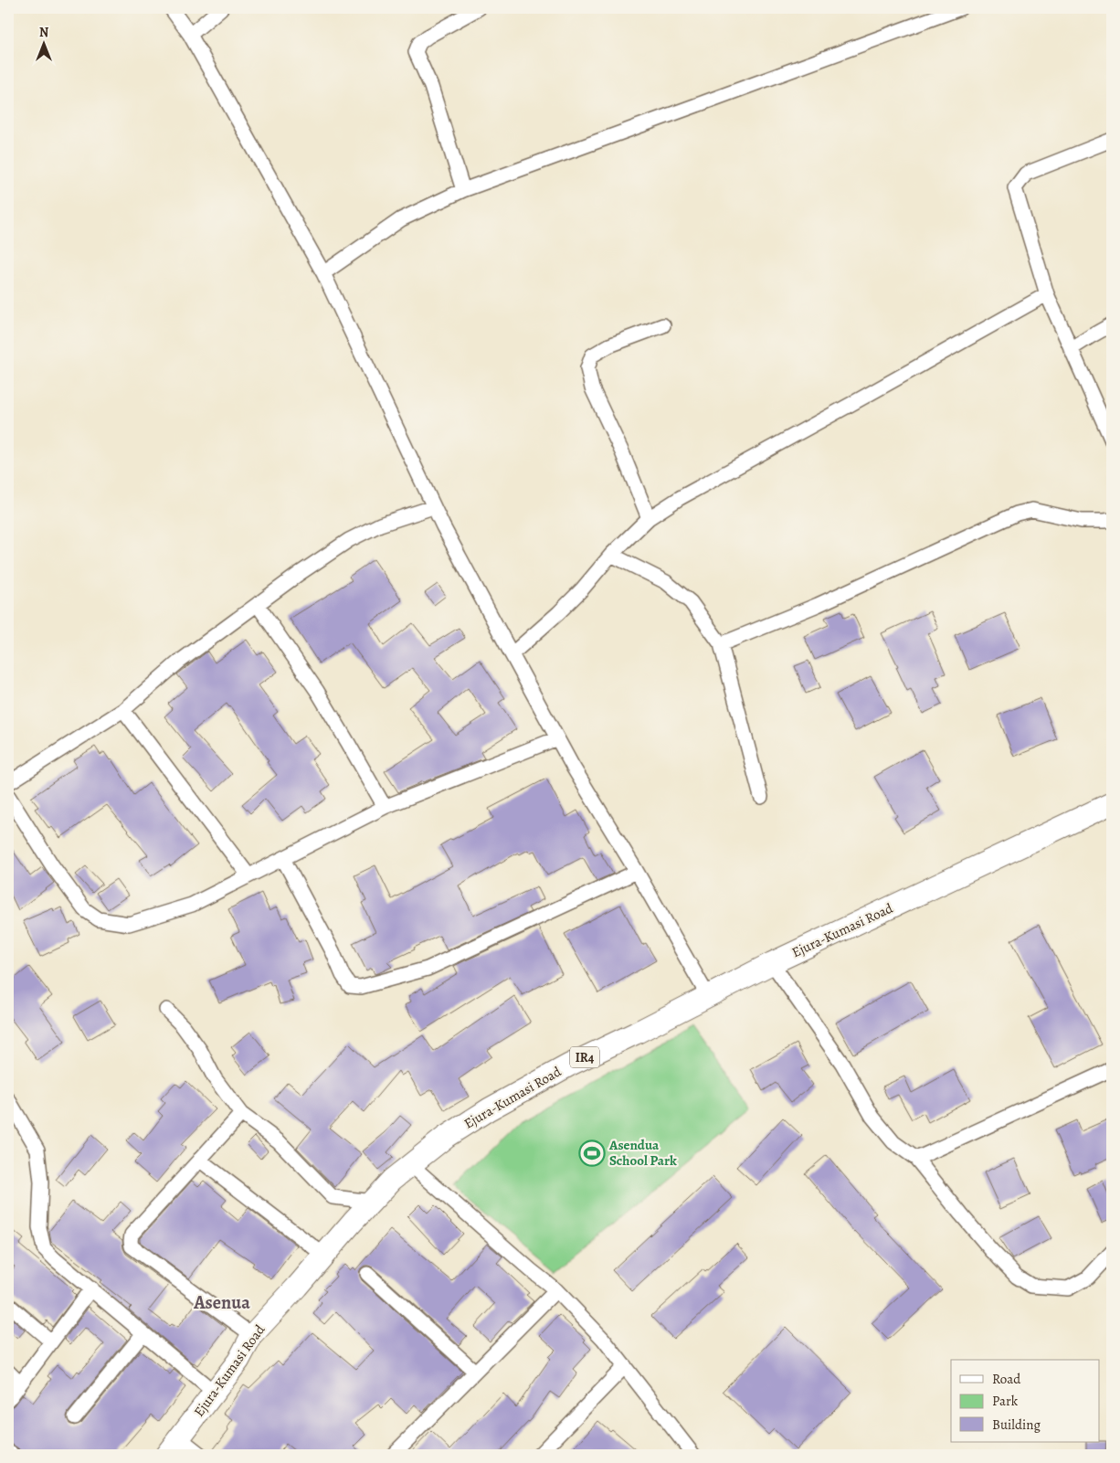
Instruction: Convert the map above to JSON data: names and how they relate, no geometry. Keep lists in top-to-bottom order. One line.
{"streets":{"main road":["Ejura-Kumasi Road","IR4"]},"districts":["Asenua"],"places":{"sports":["Asendua School Park"]},"legend":["Road","Park","Building"],"north":"top"}
